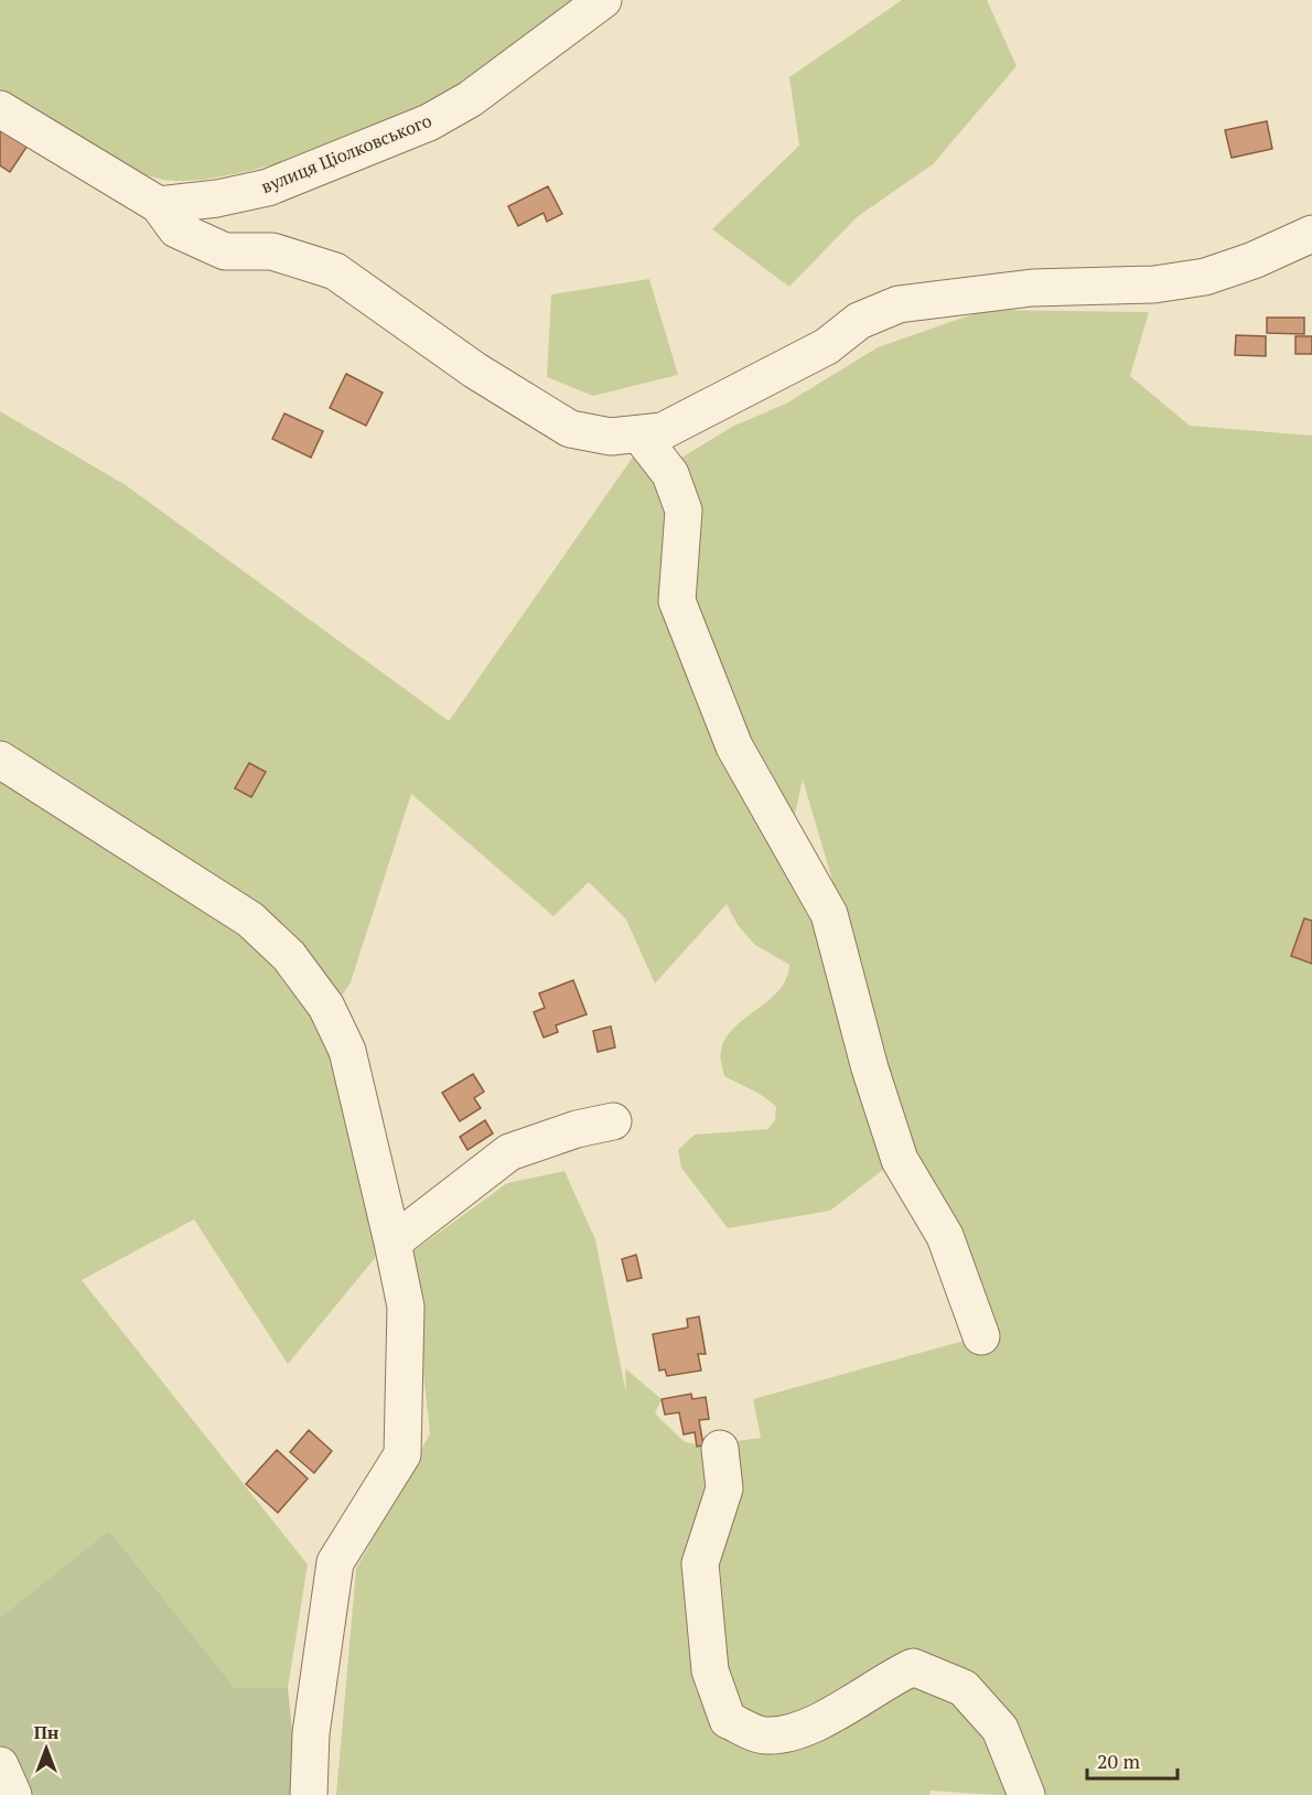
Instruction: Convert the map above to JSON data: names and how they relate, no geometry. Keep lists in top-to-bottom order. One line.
{"streets":{"street":["вулиця Ціолковського"]},"scale_bar":"20 m","north":"top"}
